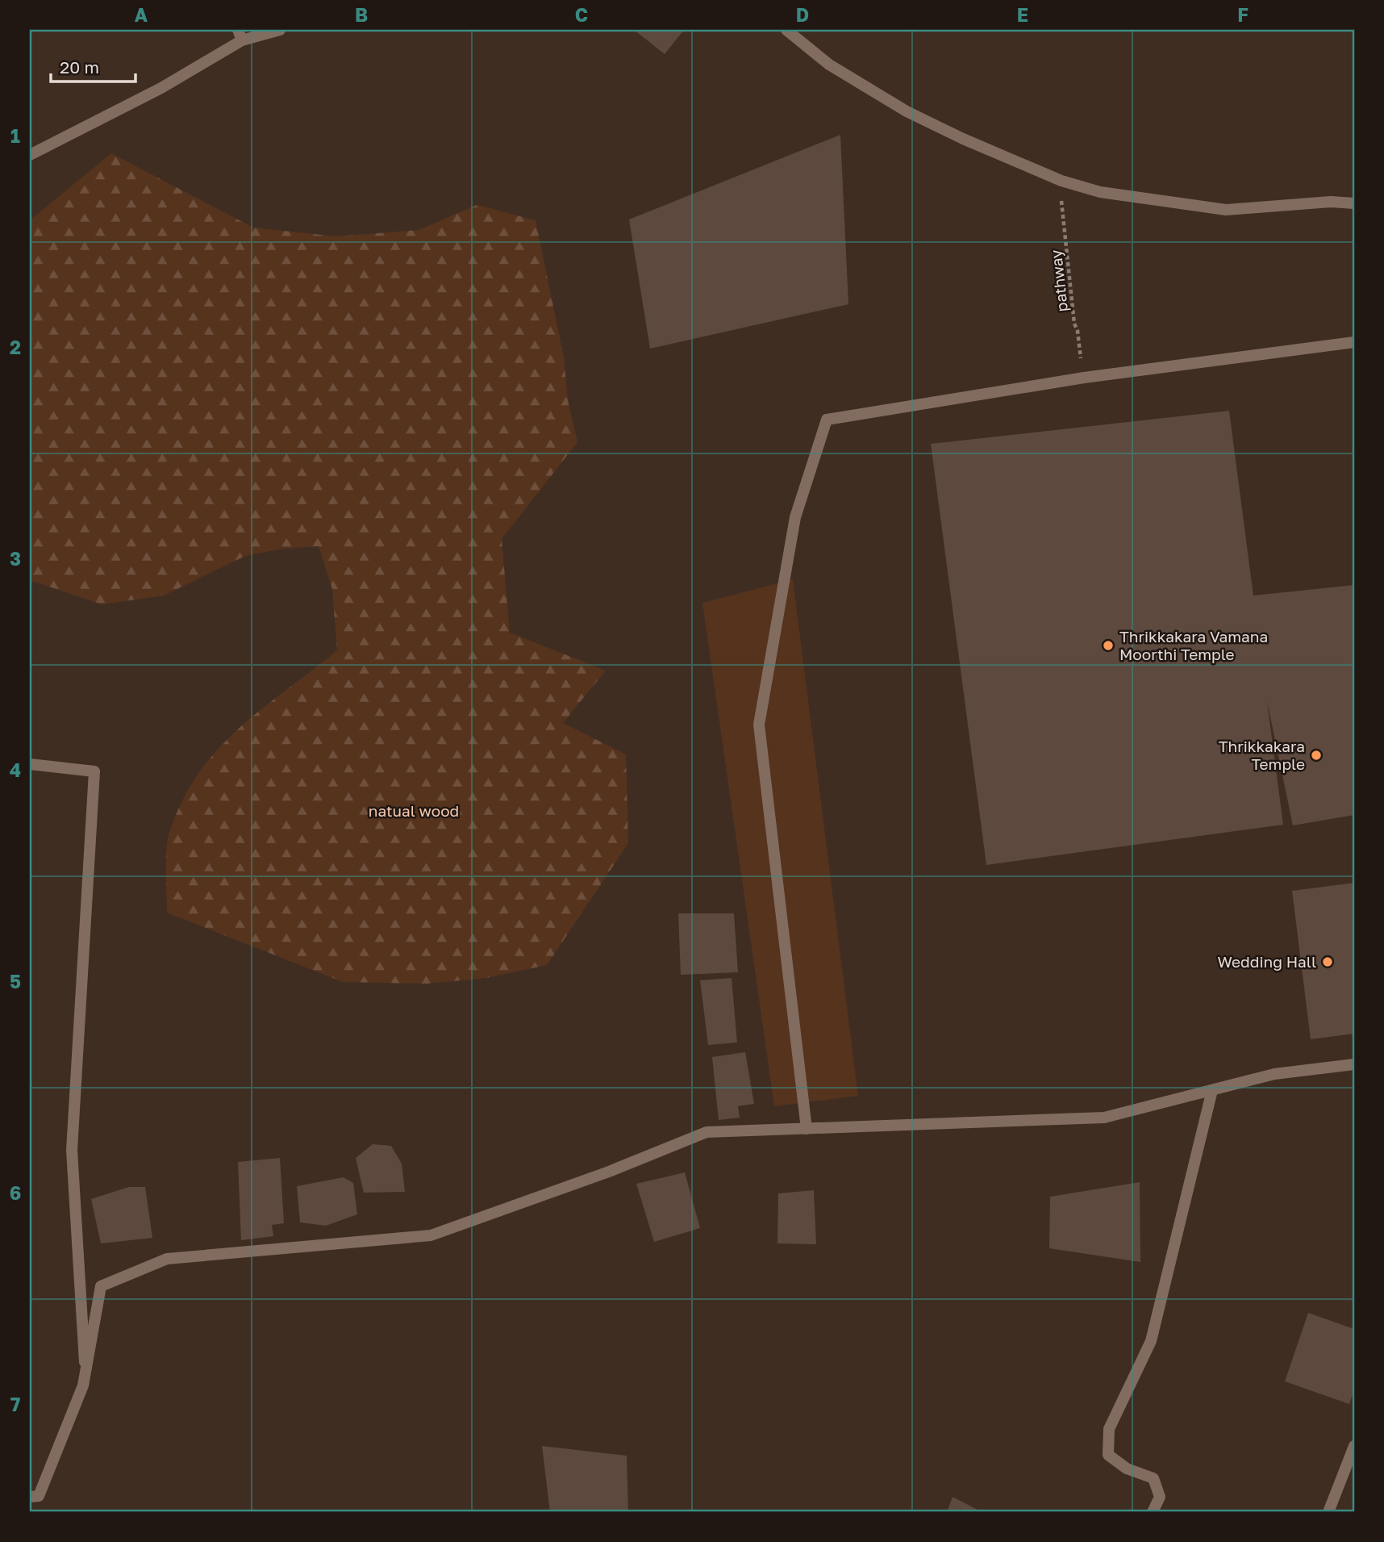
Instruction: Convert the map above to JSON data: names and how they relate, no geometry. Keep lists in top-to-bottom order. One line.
{"streets":{"path":["pathway"]},"parks":["natual wood"],"places":["Thrikkakara Vamana Moorthi Temple","Thrikkakara Temple","Wedding Hall"],"scale_bar":"20 m","grid":{"columns":["A","B","C","D","E","F"],"rows":["1","2","3","4","5","6","7"]}}
